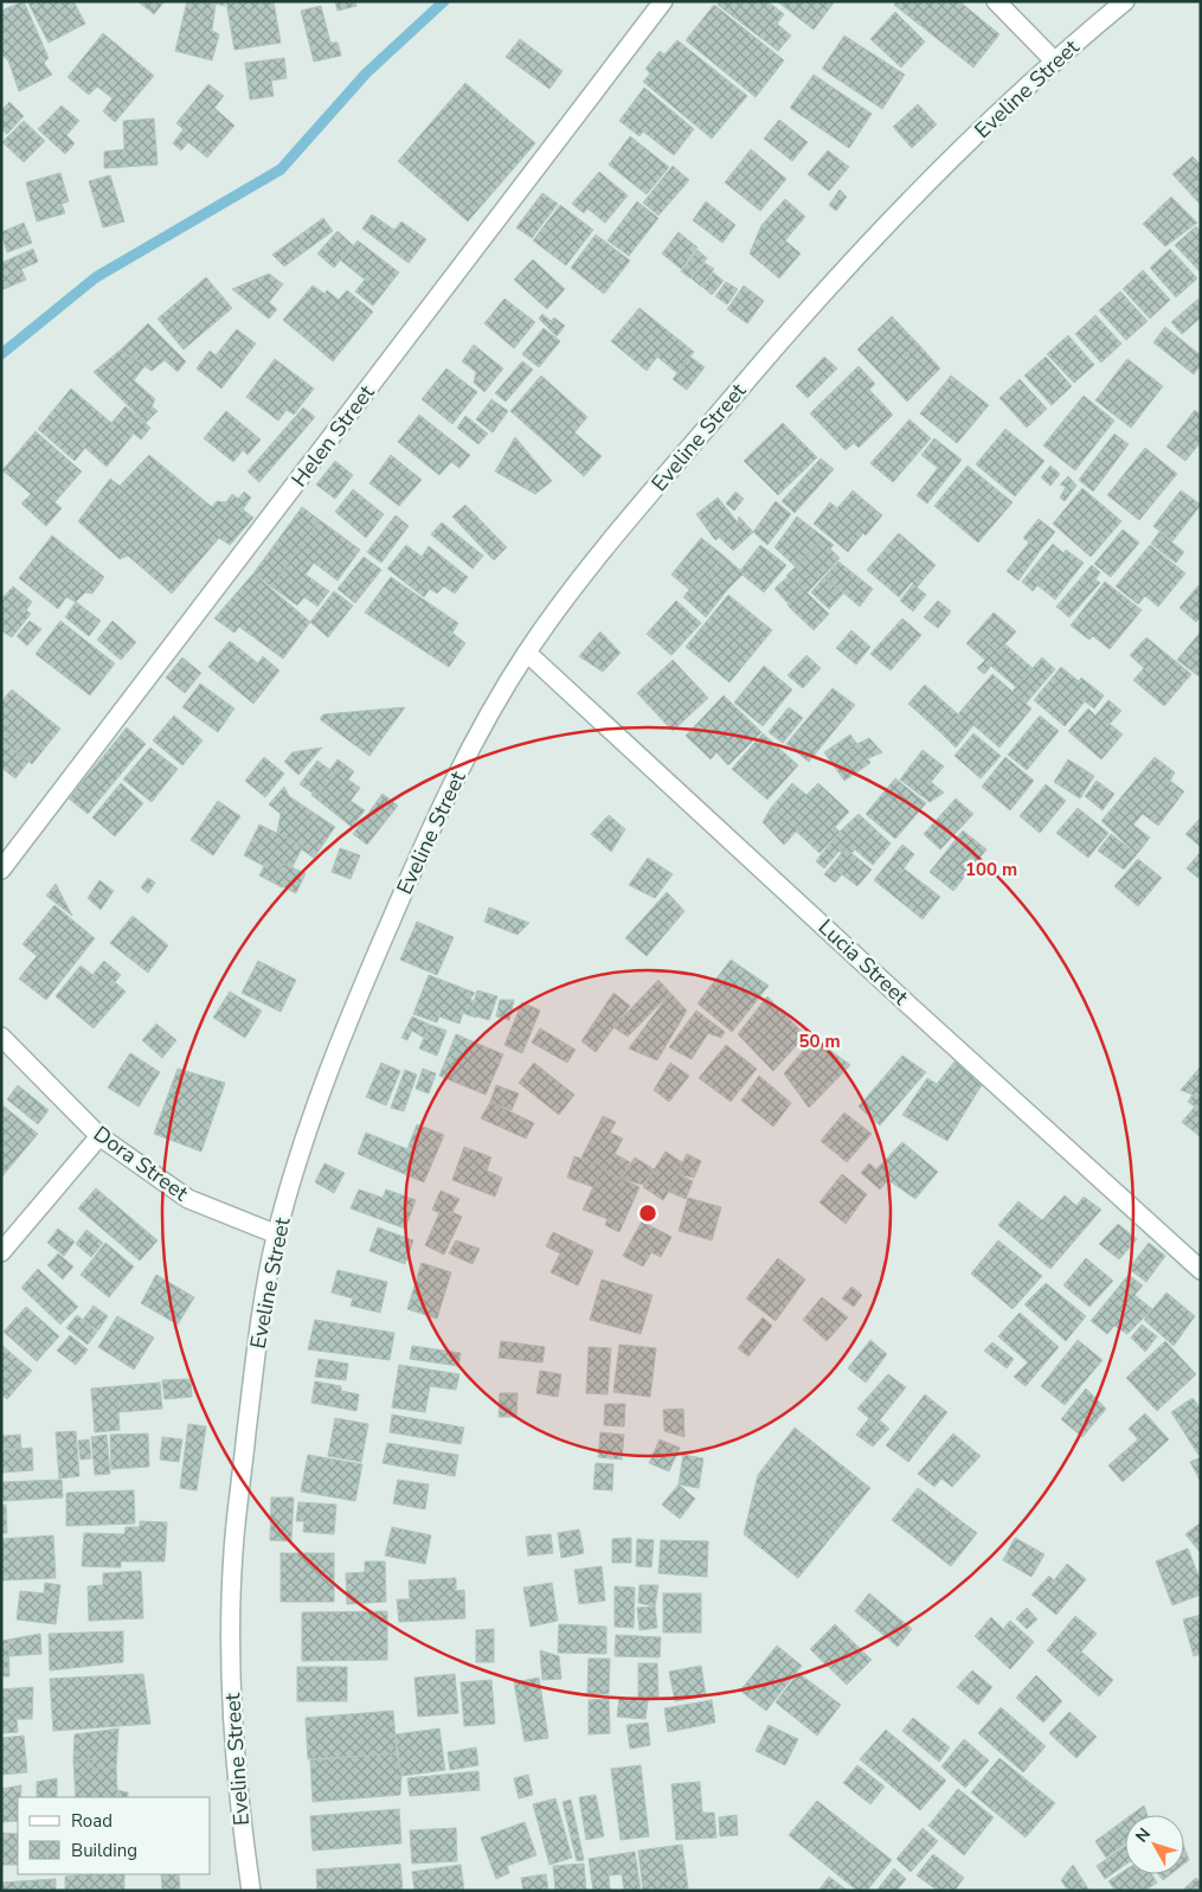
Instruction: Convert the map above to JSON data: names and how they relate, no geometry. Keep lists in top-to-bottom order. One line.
{"streets":{"street":["Eveline Street","Helen Street","Lucia Street","Dora Street"]},"crossings":[["Eveline Street","Lucia Street"],["Eveline Street","Dora Street"]],"legend":["Road","Building"],"north":"top left","rings":["100 m","50 m"]}
